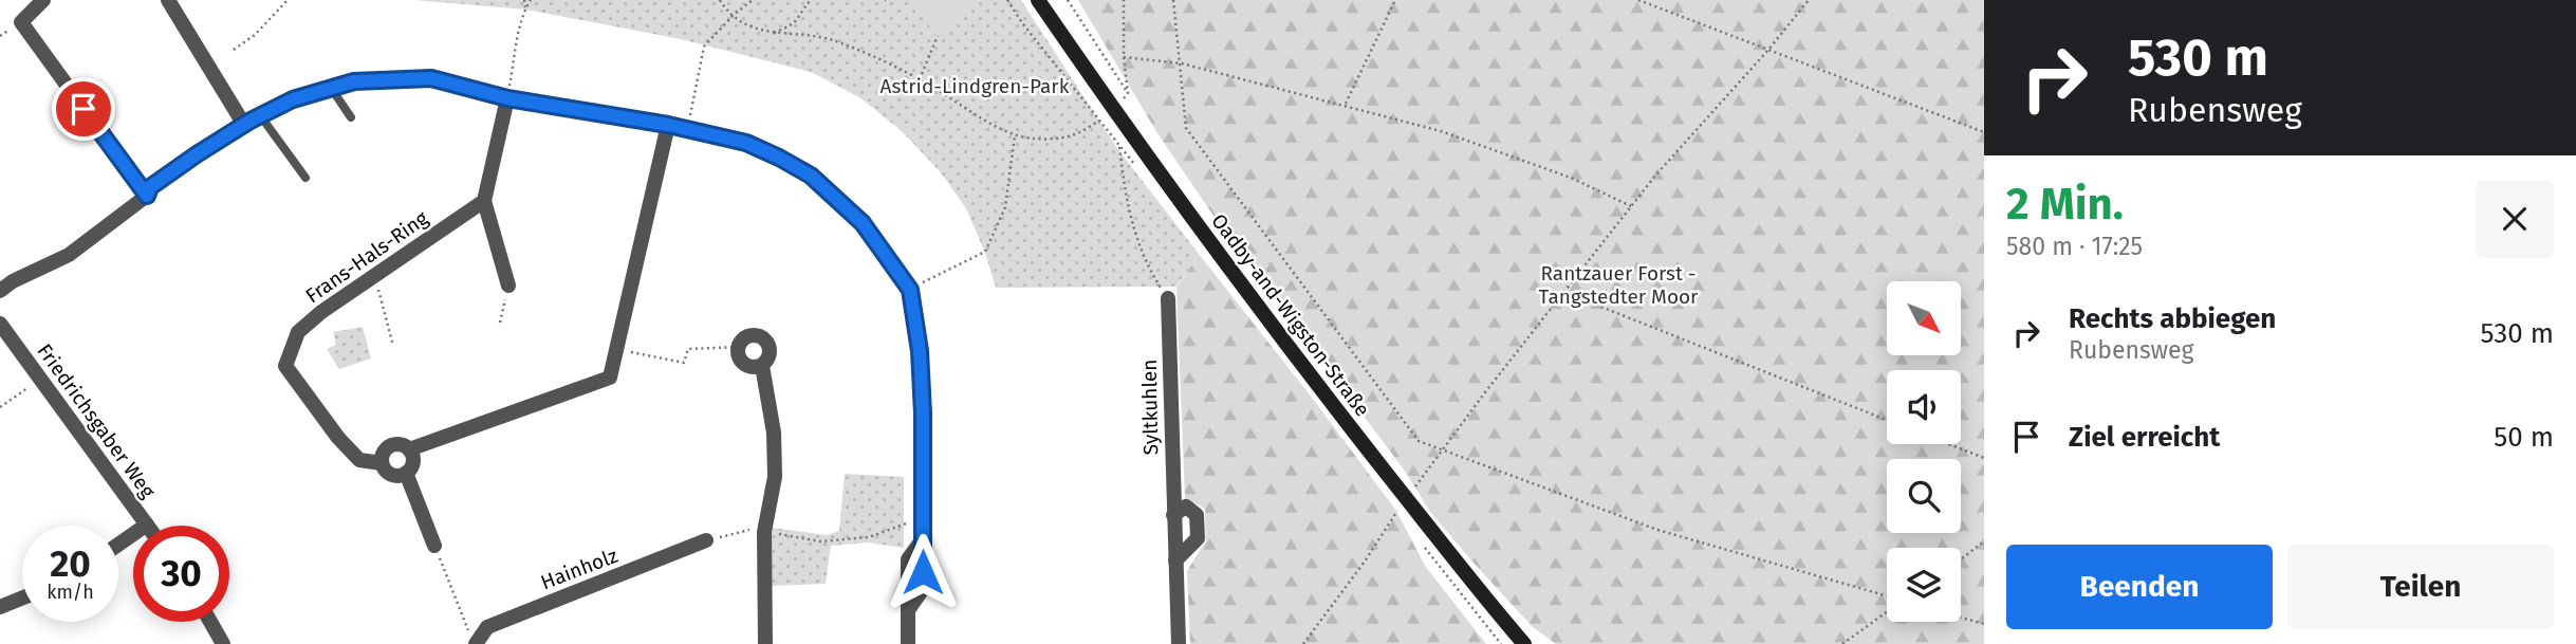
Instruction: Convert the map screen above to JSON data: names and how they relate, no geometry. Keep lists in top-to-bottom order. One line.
{"streets":{"main road":["Oadby-and-Wigston-Straße"],"street":["Frans-Hals-Ring","Syltkuhlen","Friedrichsgaber Weg","Hainholz"]},"parks":["Astrid-Lindgren-Park","Rantzauer Forst - Tangstedter Moor"],"north":"bottom right","page":{"turn":["530 m","Rubensweg"],"heading":["2 Min.","580 m · 17:25"],"list":[{"name":"Rechts abbiegen","note":"Rubensweg","value":"530 m"},{"name":"Ziel erreicht","value":"50 m"}],"speed":"20 km/h","limit":"30","buttons":["Beenden","Teilen"]}}
